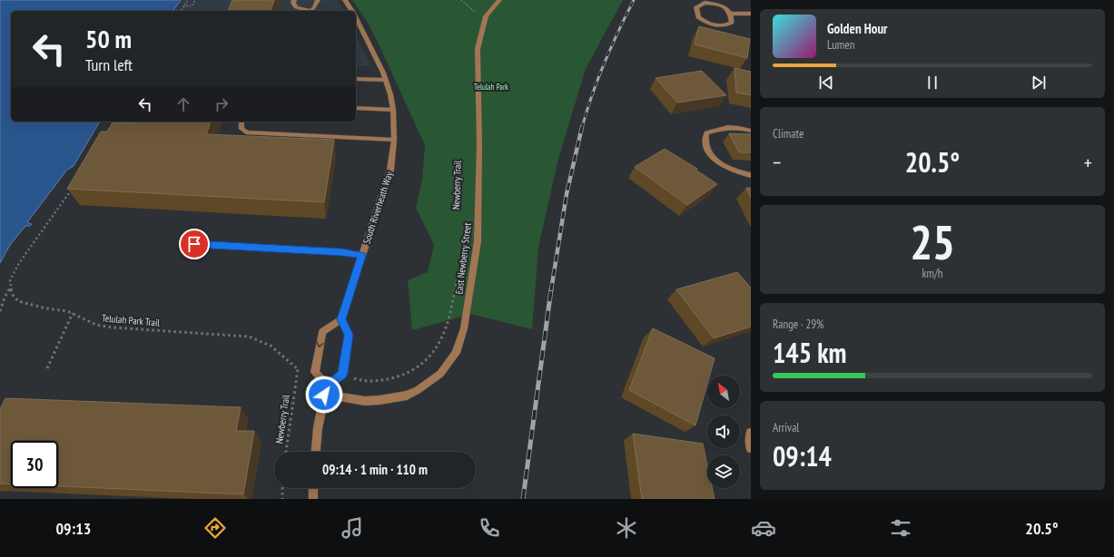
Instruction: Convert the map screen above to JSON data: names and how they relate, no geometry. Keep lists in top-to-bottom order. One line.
{"streets":{"street":["South Riverheath Way","East Newberry Street"],"path":["Newberry Trail","Telulah Park Trail"]},"crossings":[["Newberry Trail","Telulah Park Trail"]],"parks":["Telulah Park"],"north":"top left","page":{"turn":["50 m","Turn left"],"song":["Golden Hour","Lumen"],"tile":["Climate",["25","km/h"],["Range · 29%","145 km"],["Arrival","09:14"]],"heat":["−","20.5°","+"],"limit":"30","trip":"09:14 · 1 min · 110 m","tabs":["09:13","20.5°"]}}
